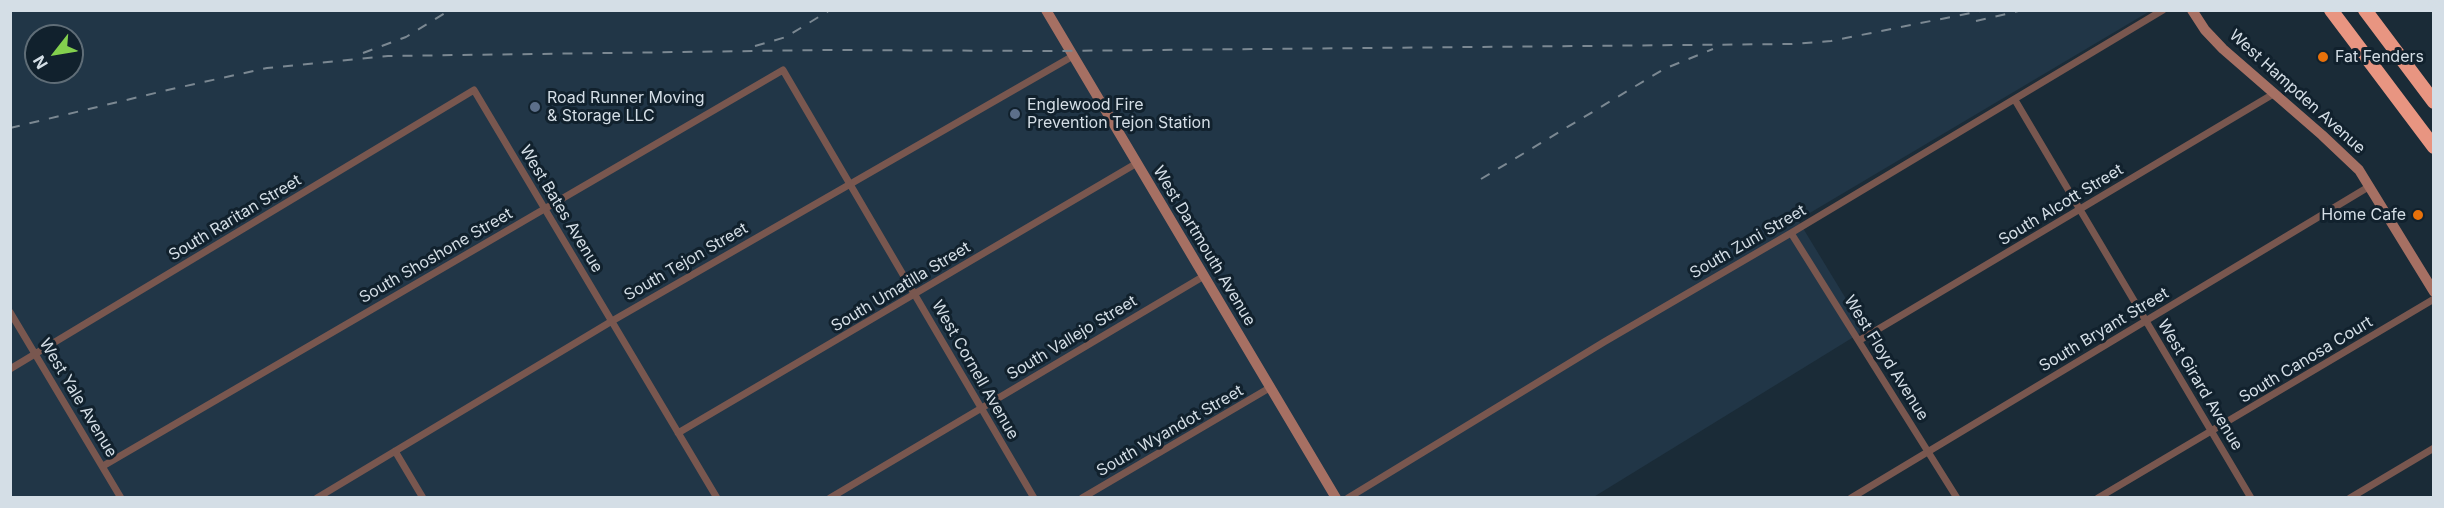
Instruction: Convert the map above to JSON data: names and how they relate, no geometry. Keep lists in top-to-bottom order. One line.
{"streets":{"main road":["West Hampden Avenue","West Dartmouth Avenue"],"street":["South Alcott Street","West Bates Avenue","South Raritan Street","South Zuni Street","South Shoshone Street","South Tejon Street","South Umatilla Street","South Bryant Street","South Vallejo Street","West Floyd Avenue","South Canosa Court","West Cornell Avenue","West Girard Avenue","West Yale Avenue","South Wyandot Street"]},"crossings":[["West Hampden Avenue","South Alcott Street"],["West Hampden Avenue","South Bryant Street"],["South Alcott Street","West Floyd Avenue"],["South Alcott Street","West Girard Avenue"],["West Bates Avenue","South Raritan Street"],["West Bates Avenue","South Shoshone Street"],["West Bates Avenue","South Tejon Street"],["West Bates Avenue","South Umatilla Street"],["South Raritan Street","West Yale Avenue"],["South Zuni Street","West Floyd Avenue"],["South Zuni Street","West Girard Avenue"],["West Dartmouth Avenue","South Tejon Street"],["West Dartmouth Avenue","South Umatilla Street"],["West Dartmouth Avenue","South Vallejo Street"],["West Dartmouth Avenue","South Wyandot Street"],["South Shoshone Street","West Cornell Avenue"],["South Shoshone Street","West Yale Avenue"],["South Tejon Street","West Cornell Avenue"],["South Umatilla Street","West Cornell Avenue"],["South Bryant Street","West Floyd Avenue"],["South Bryant Street","West Girard Avenue"],["South Vallejo Street","West Cornell Avenue"],["South Canosa Court","West Girard Avenue"]],"places":["Fat Fenders","Road Runner Moving & Storage LLC","Englewood Fire Prevention Tejon Station","Home Cafe"],"north":"bottom left"}
